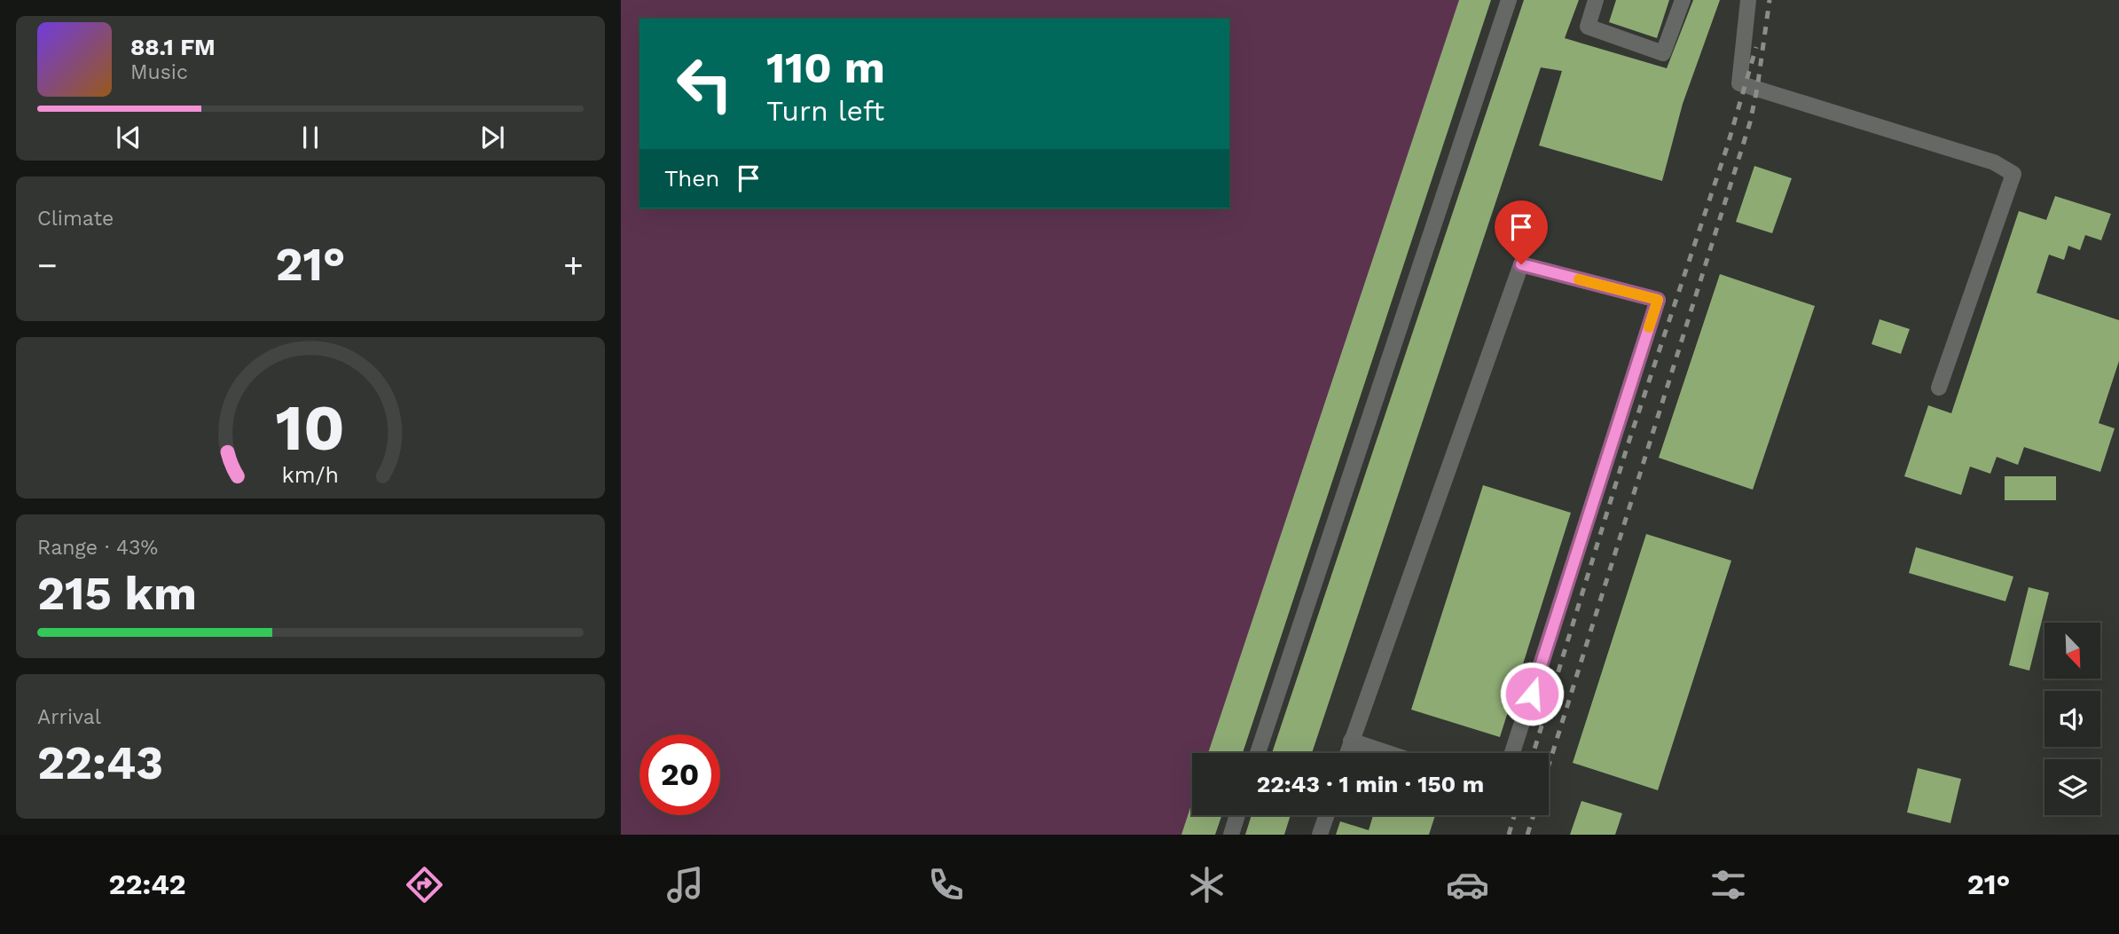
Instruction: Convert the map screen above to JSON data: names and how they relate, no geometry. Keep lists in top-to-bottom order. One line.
{"north":"bottom right","page":{"turn":["110 m","Turn left"],"song":["88.1 FM","Music"],"then":"Then","tile":["Climate",["Range · 43%","215 km"],["Arrival","22:43"]],"heat":["−","21°","+"],"limit":"20","trip":"22:43 · 1 min · 150 m","tabs":["22:42","21°"],"gauge":["10","km/h"]}}
